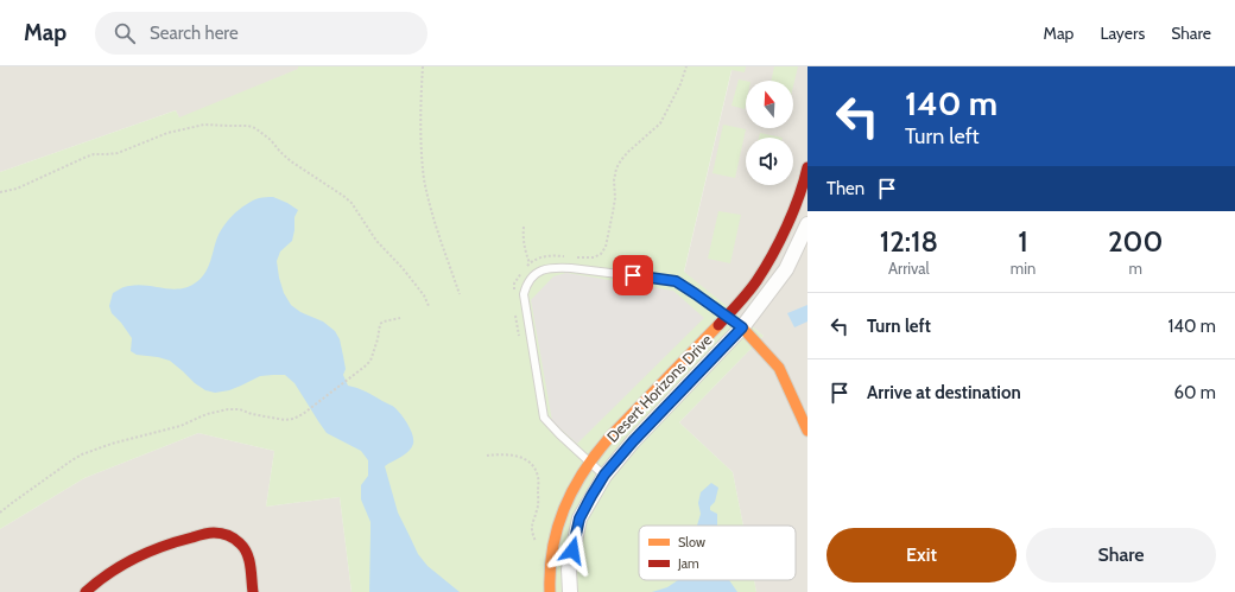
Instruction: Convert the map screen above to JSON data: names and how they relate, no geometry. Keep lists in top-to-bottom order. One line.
{"streets":{"street":["Desert Horizons Drive"]},"legend":["Slow","Jam"],"north":"top","page":{"header":"Map","search":"Search here","nav":["Map","Layers","Share"],"turn":["140 m","Turn left"],"then":"Then","eta":["12:18","Arrival","1","min","200","m"],"list":[{"name":"Turn left","value":"140 m"},{"name":"Arrive at destination","value":"60 m"}],"buttons":["Exit","Share"]}}
